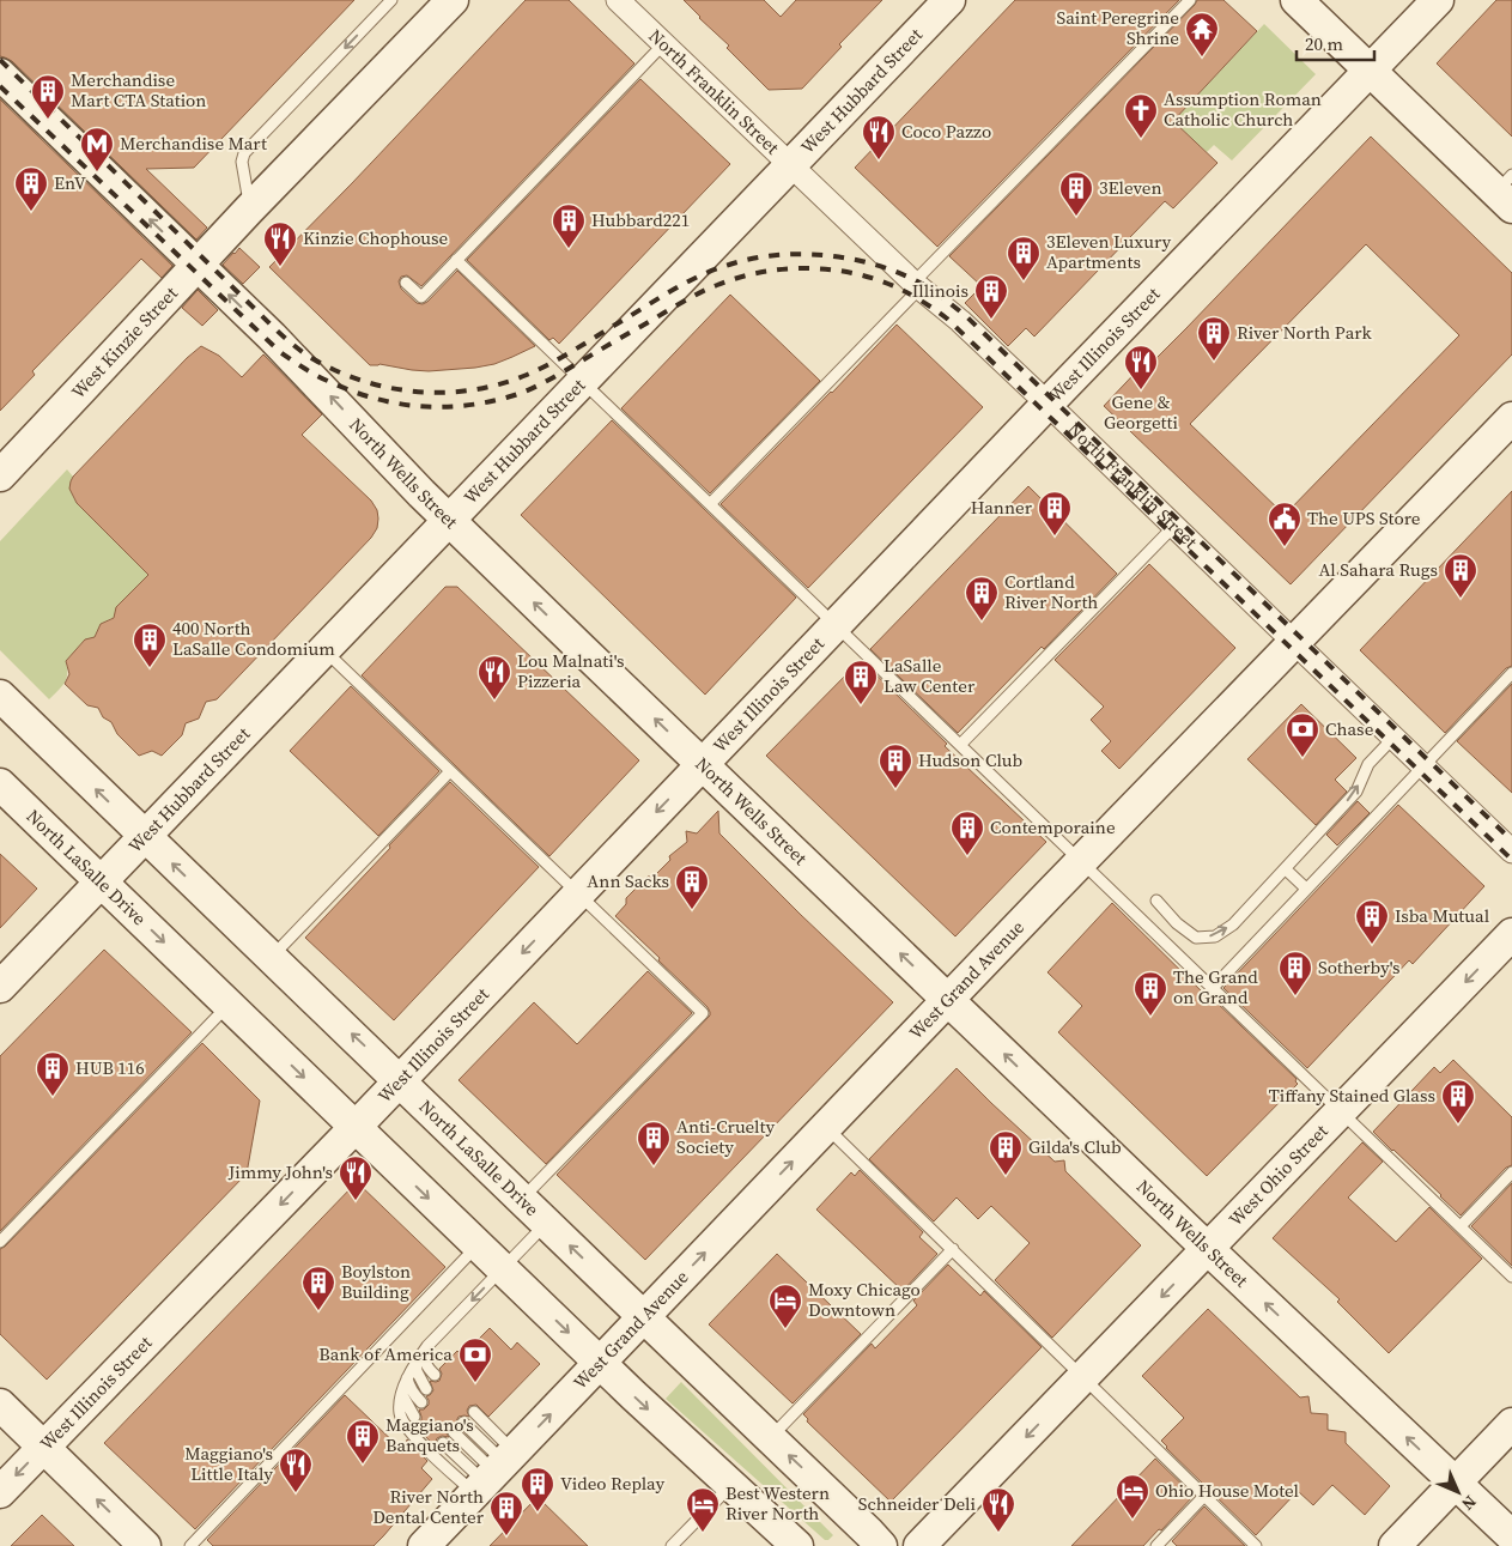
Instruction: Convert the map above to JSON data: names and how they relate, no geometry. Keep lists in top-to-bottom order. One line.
{"streets":{"main road":["West Hubbard Street","West Kinzie Street","West Illinois Street","North Wells Street","North LaSalle Drive","West Grand Avenue","West Ohio Street"],"street":["North Franklin Street"]},"crossings":[["North Franklin Street","West Hubbard Street"],["North Franklin Street","West Illinois Street"],["North Franklin Street","West Grand Avenue"],["West Hubbard Street","North Wells Street"],["West Hubbard Street","North LaSalle Drive"],["West Kinzie Street","North Wells Street"],["West Illinois Street","North Wells Street"],["West Illinois Street","North LaSalle Drive"],["North Wells Street","West Grand Avenue"],["North Wells Street","West Ohio Street"],["North LaSalle Drive","West Grand Avenue"]],"one_way":["West Illinois Street","North Wells Street","West Ohio Street"],"places":{"temple":["Saint Peregrine Shrine"],"building":["Merchandise Mart CTA Station","EnV","3Eleven","Hubbard221","3Eleven Luxury Apartments","Illinois","River North Park","Hanner","Al Sahara Rugs","Cortland River North","400 North LaSalle Condomium","LaSalle Law Center","Hudson Club","Contemporaine","Ann Sacks","Isba Mutual","Sotherby's","The Grand on Grand","HUB 116","Tiffany Stained Glass","Anti-Cruelty Society","Gilda's Club","Boylston Building","Maggiano's Banquets","Video Replay","River North Dental Center"],"church":["Assumption Roman Catholic Church"],"restaurant":["Coco Pazzo","Kinzie Chophouse","Gene & Georgetti","Lou Malnati's Pizzeria","Jimmy John's","Maggiano's Little Italy","Schneider Deli"],"metro station":["Merchandise Mart"],"public building":["The UPS Store"],"bank":["Chase","Bank of America"],"hotel":["Moxy Chicago Downtown","Ohio House Motel","Best Western River North"]},"scale_bar":"20 m","north":"bottom right"}
